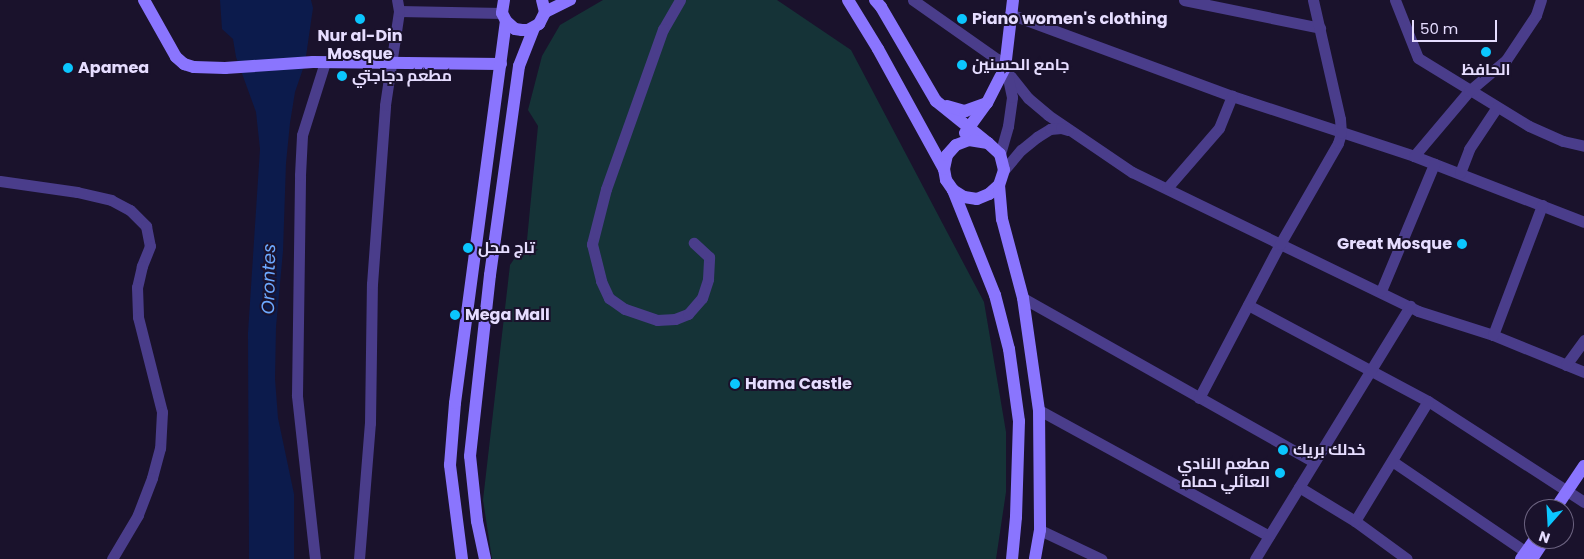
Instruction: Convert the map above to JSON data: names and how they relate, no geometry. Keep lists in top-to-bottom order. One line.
{"water":["Orontes"],"places":["Nur al-Din Mosque","Piano women's clothing","الحافظ","جامع الحسنين","Apamea","مطعم دجاجتي","Great Mosque","تاج محل","Mega Mall","Hama Castle","خدلك بريك","مطعم النادي العائلي حماه"],"scale_bar":"50 m","north":"bottom"}
